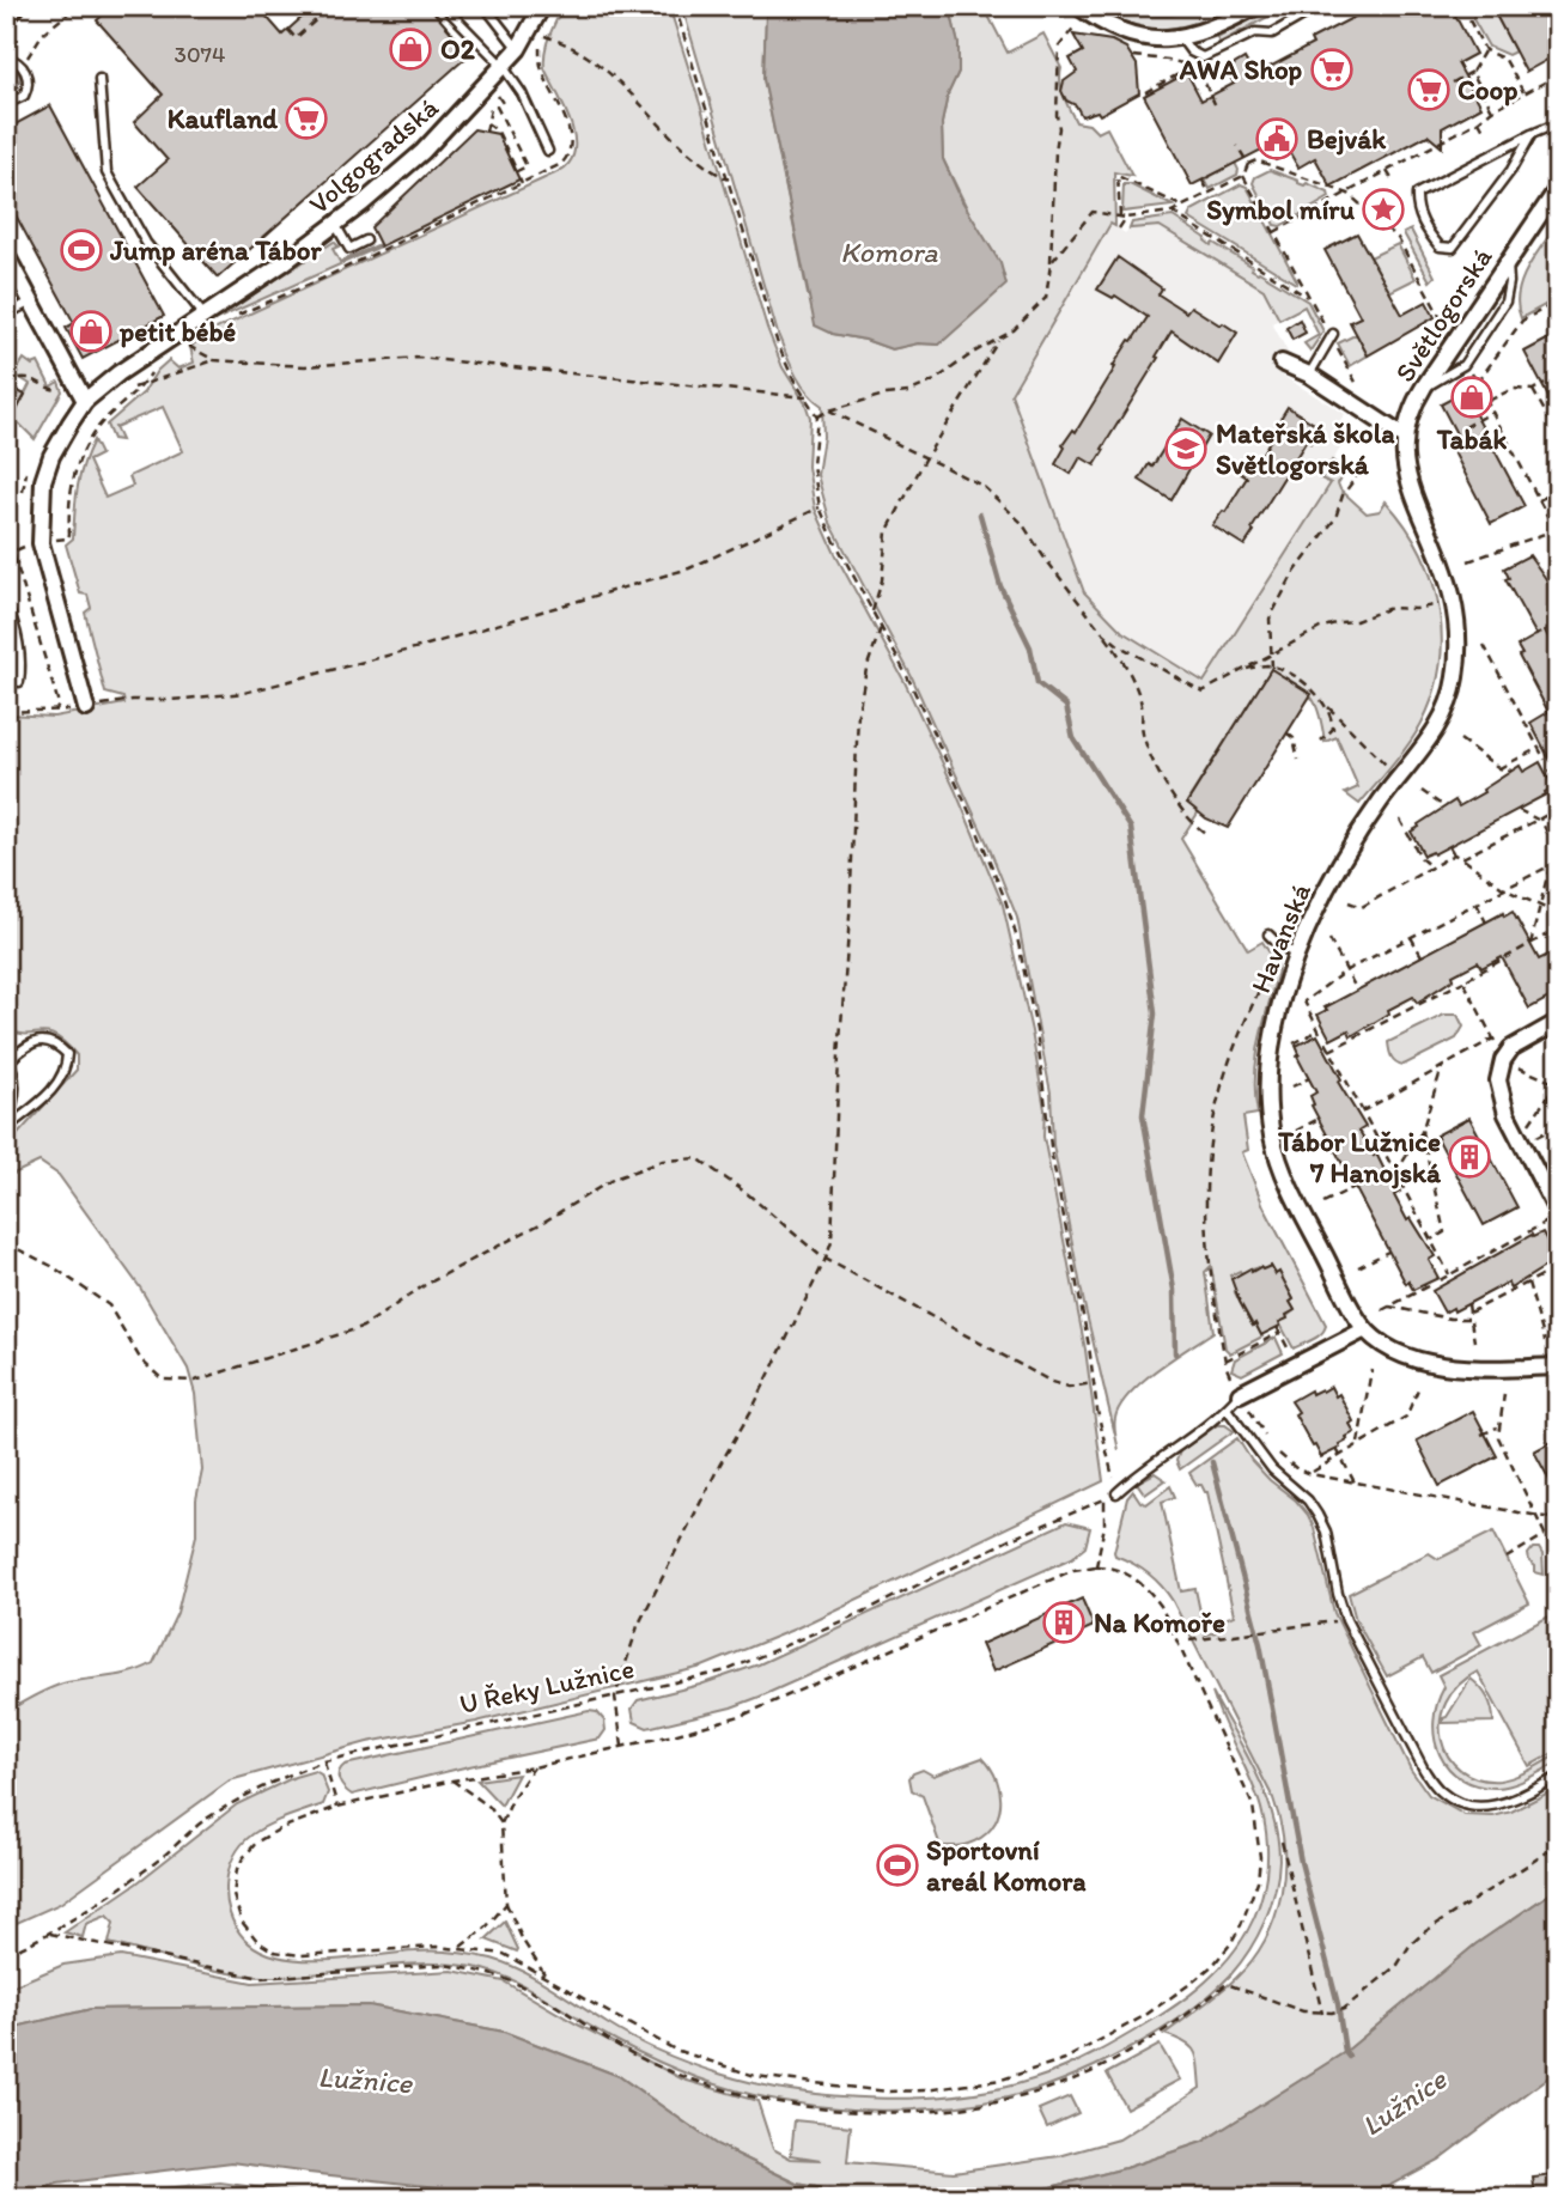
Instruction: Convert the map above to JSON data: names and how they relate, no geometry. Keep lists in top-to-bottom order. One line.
{"streets":{"street":["Volgogradská","Světlogorská","Havanská"],"path":["U Řeky Lužnice"]},"crossings":[["Světlogorská","Havanská"]],"water":["Komora","Lužnice"],"places":{"shop":["O2","petit bébé","Tabák"],"supermarket":["AWA Shop","Coop","Kaufland"],"public building":["Bejvák"],"place":["Symbol míru"],"sports":["Jump aréna Tábor","Sportovní areál Komora"],"school or university":["Mateřská škola Světlogorská"],"building":["Tábor Lužnice 7 Hanojská","Na Komoře"]},"house_numbers":["3074"]}
